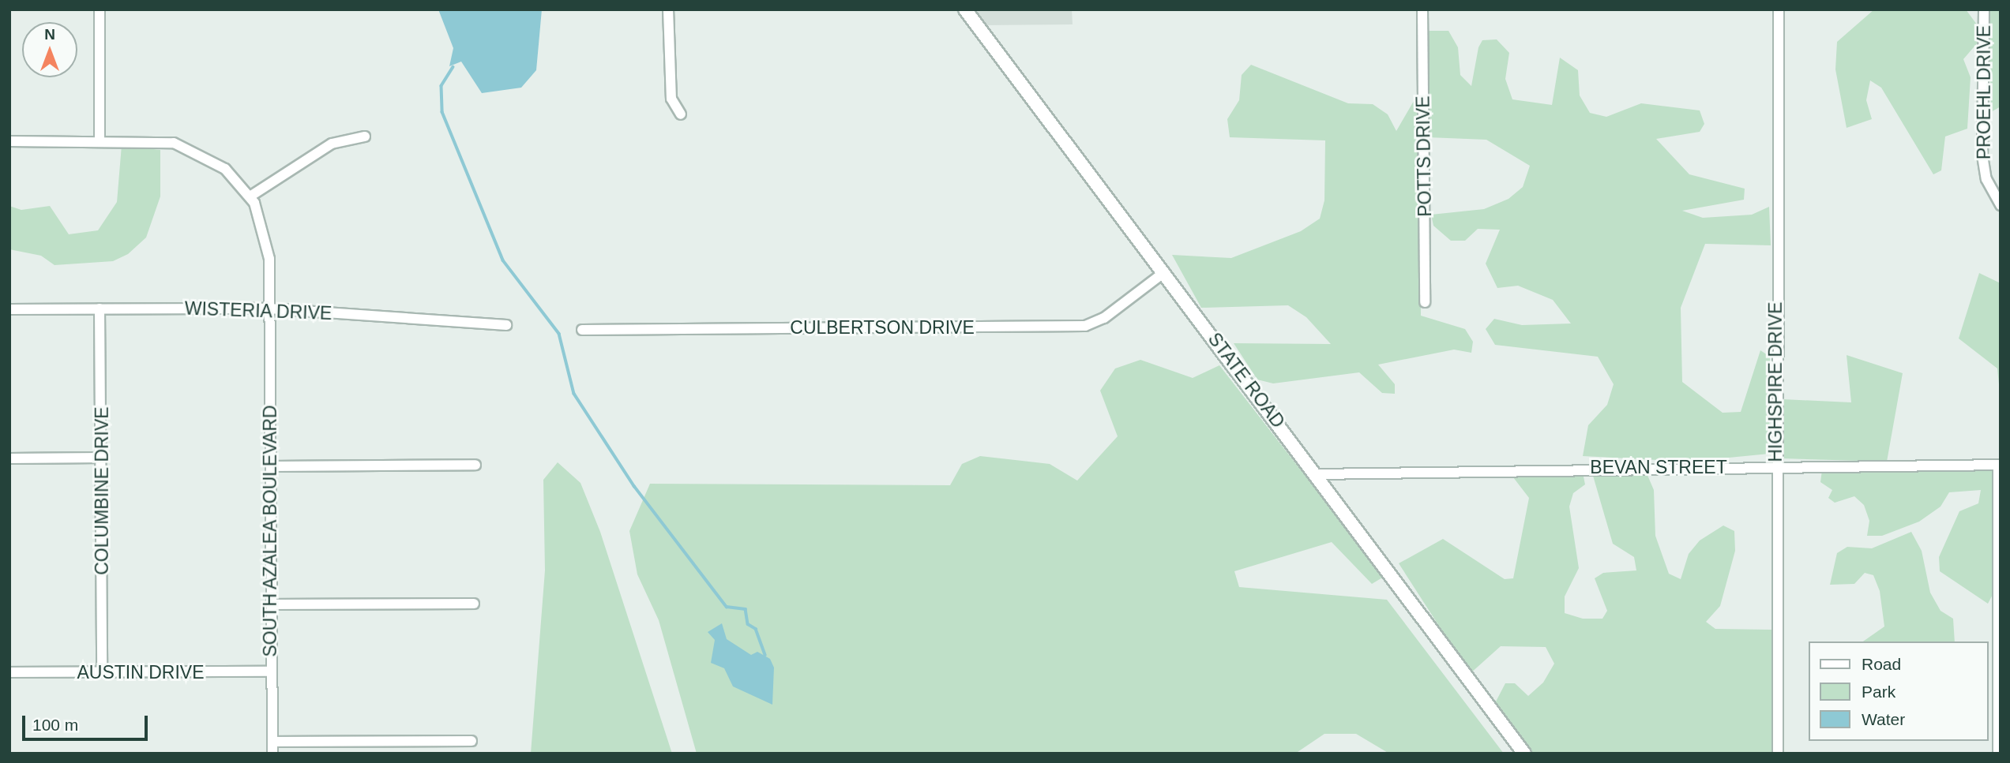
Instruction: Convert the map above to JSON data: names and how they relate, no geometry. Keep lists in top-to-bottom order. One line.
{"streets":{"street":["PROEHL DRIVE","POTTS DRIVE","WISTERIA DRIVE","CULBERTSON DRIVE","STATE ROAD","HIGHSPIRE DRIVE","BEVAN STREET","COLUMBINE DRIVE","SOUTH AZALEA BOULEVARD","AUSTIN DRIVE"]},"crossings":[["WISTERIA DRIVE","COLUMBINE DRIVE"],["WISTERIA DRIVE","SOUTH AZALEA BOULEVARD"],["CULBERTSON DRIVE","STATE ROAD"],["STATE ROAD","BEVAN STREET"],["HIGHSPIRE DRIVE","BEVAN STREET"],["COLUMBINE DRIVE","AUSTIN DRIVE"],["SOUTH AZALEA BOULEVARD","AUSTIN DRIVE"]],"legend":["Road","Park","Water"],"scale_bar":"100 m","north":"top"}
